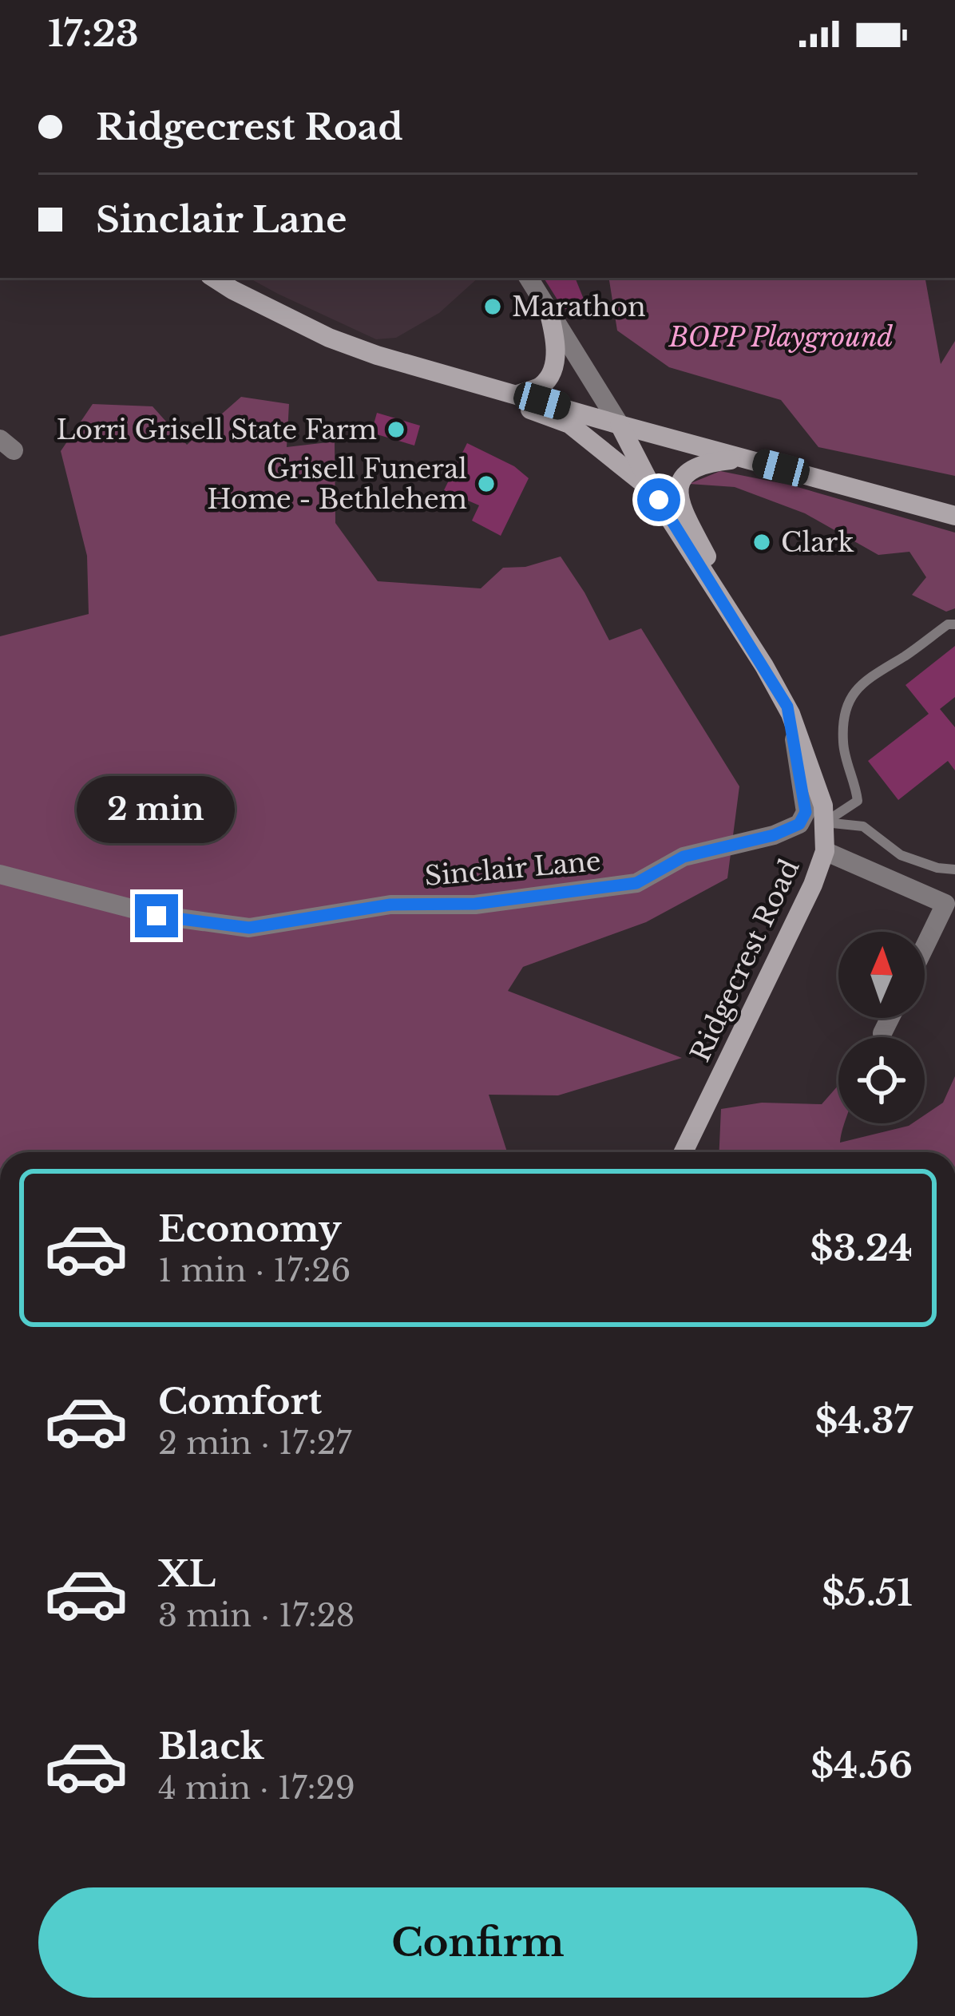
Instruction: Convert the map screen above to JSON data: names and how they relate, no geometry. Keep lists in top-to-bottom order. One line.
{"streets":{"main road":["Ridgecrest Road"],"street":["Sinclair Lane"]},"crossings":[["Sinclair Lane","Ridgecrest Road"]],"parks":["BOPP Playground"],"places":["Marathon","Lorri Grisell State Farm","Grisell Funeral Home - Bethlehem","Clark"],"north":"top","page":{"status":"17:23","banner":["Ridgecrest Road","Sinclair Lane"],"bubble":"2 min","list":[{"name":"Economy","note":"1 min · 17:26","value":"$3.24"},{"name":"Comfort","note":"2 min · 17:27","value":"$4.37"},{"name":"XL","note":"3 min · 17:28","value":"$5.51"},{"name":"Black","note":"4 min · 17:29","value":"$4.56"}],"buttons":"Confirm"}}
